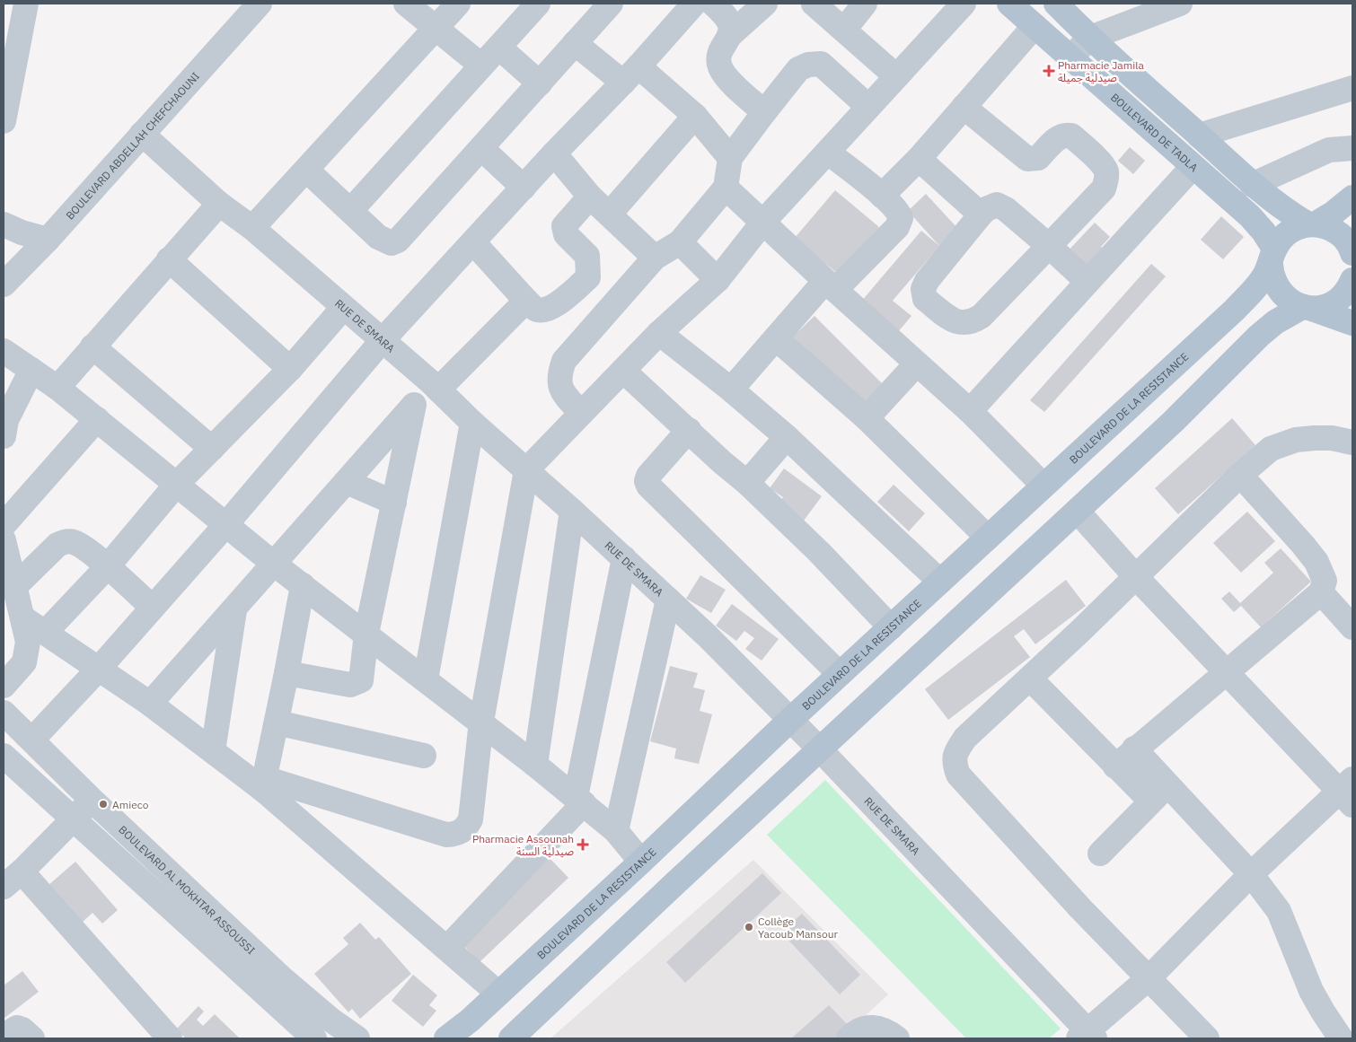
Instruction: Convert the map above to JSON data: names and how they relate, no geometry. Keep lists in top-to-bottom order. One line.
{"streets":{"main road":["BOULEVARD DE TADLA","BOULEVARD DE LA RESISTANCE"],"street":["BOULEVARD ABDELLAH CHEFCHAOUNI","RUE DE SMARA","BOULEVARD AL MOKHTAR ASSOUSSI"]},"crossings":[["BOULEVARD DE TADLA","BOULEVARD DE LA RESISTANCE"],["BOULEVARD ABDELLAH CHEFCHAOUNI","RUE DE SMARA"],["RUE DE SMARA","BOULEVARD DE LA RESISTANCE"]],"places":{"health":["Pharmacie Jamila صيدلية جميلة","Pharmacie Assounah صيدلية السنة"],"other":["Amieco","Collège Yacoub Mansour"]}}
